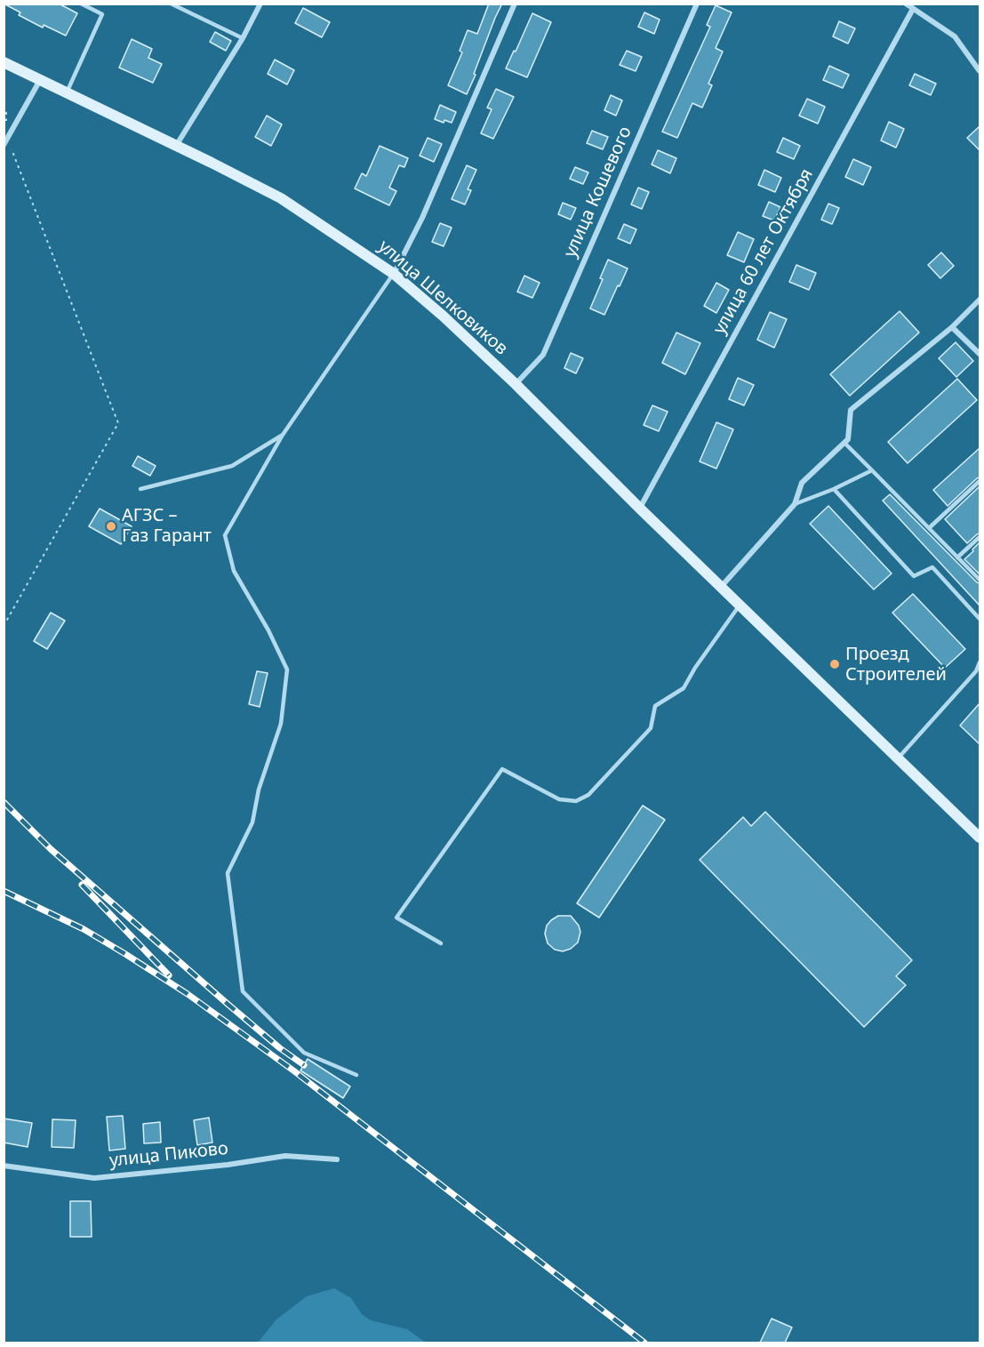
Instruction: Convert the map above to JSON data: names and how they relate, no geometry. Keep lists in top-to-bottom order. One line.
{"streets":{"street":["улица Кошевого","улица 60 лет Октября","улица Шелковиков","улица Пиково"]},"crossings":[["улица Кошевого","улица Шелковиков"],["улица 60 лет Октября","улица Шелковиков"]],"places":["АГЗС – Газ Гарант","Проезд Строителей"]}
